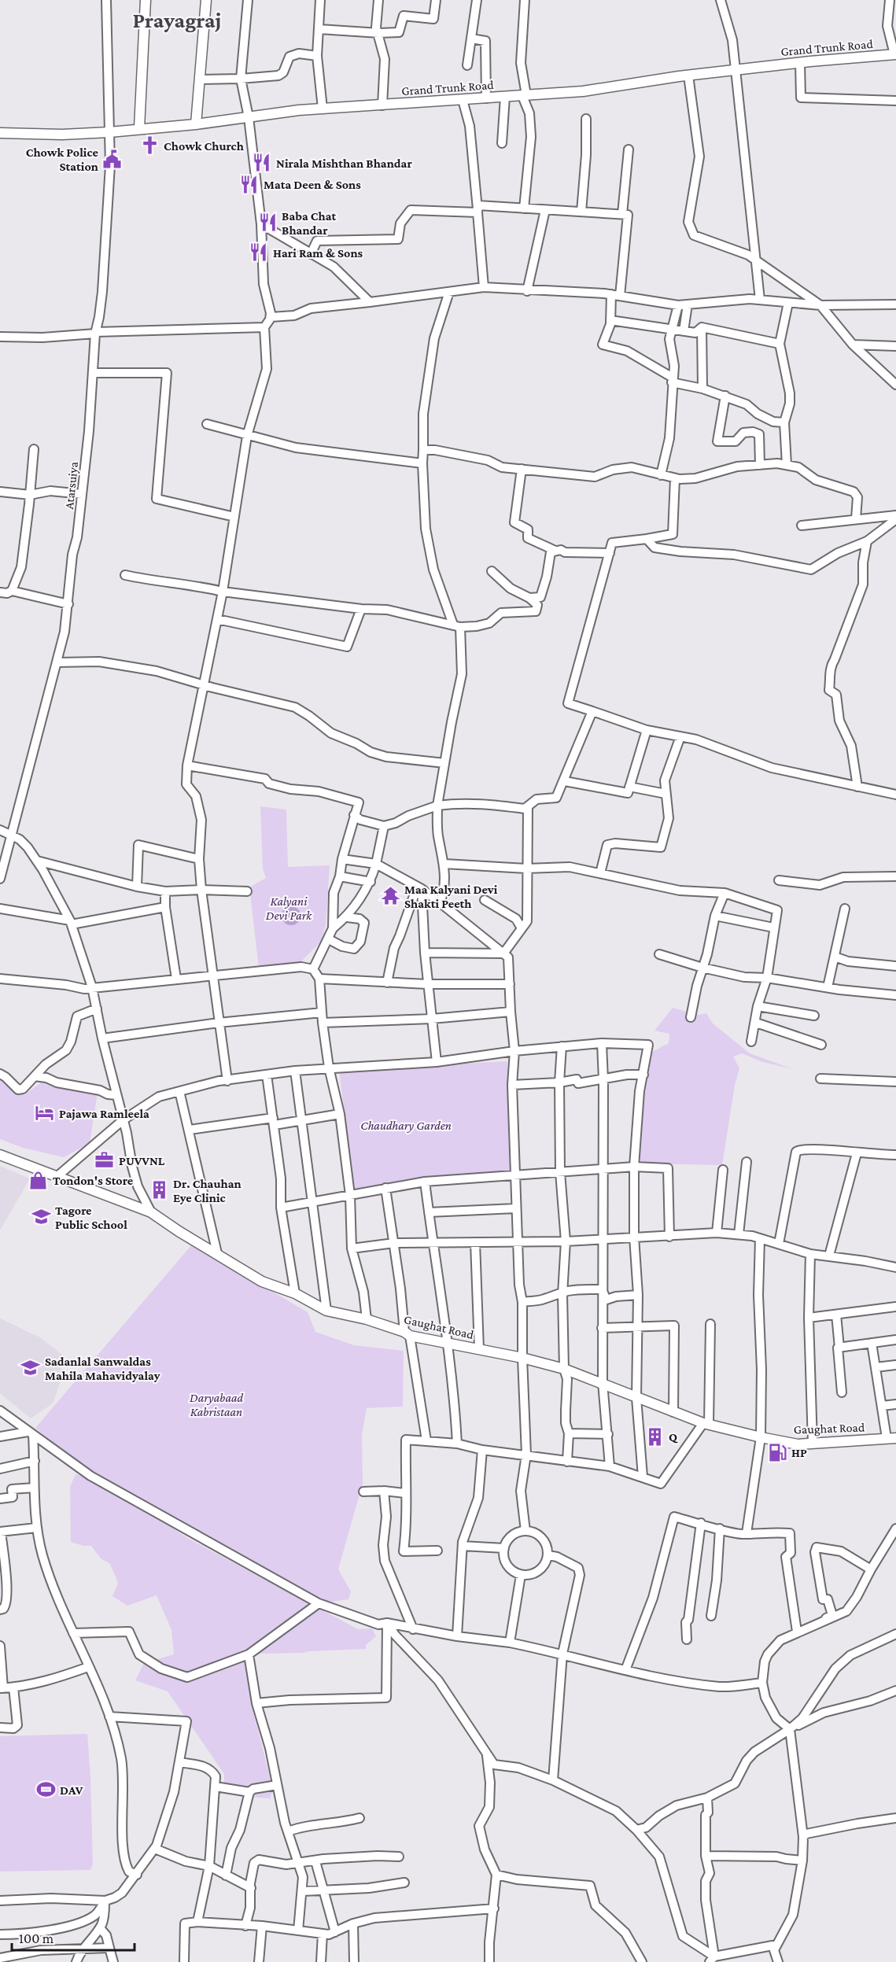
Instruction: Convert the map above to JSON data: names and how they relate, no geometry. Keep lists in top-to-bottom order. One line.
{"streets":{"main road":["Grand Trunk Road","Gaughat Road"],"street":["Atarsuiya"]},"crossings":[["Grand Trunk Road","Atarsuiya"]],"districts":["Prayagraj"],"parks":["Kalyani Devi Park","Chaudhary Garden","Daryabaad Kabristaan"],"places":{"church":["Chowk Church"],"public building":["Chowk Police Station"],"restaurant":["Nirala Mishthan Bhandar","Mata Deen & Sons","Baba Chat Bhandar","Hari Ram & Sons"],"temple":["Maa Kalyani Devi Shakti Peeth"],"hotel":["Pajawa Ramleela"],"office":["PUVVNL"],"shop":["Tondon's Store"],"building":["Dr. Chauhan Eye Clinic","Q"],"school or university":["Tagore Public School","Sadanlal Sanwaldas Mahila Mahavidyalay"],"fuel station":["HP"],"sports":["DAV"]},"scale_bar":"100 m"}
